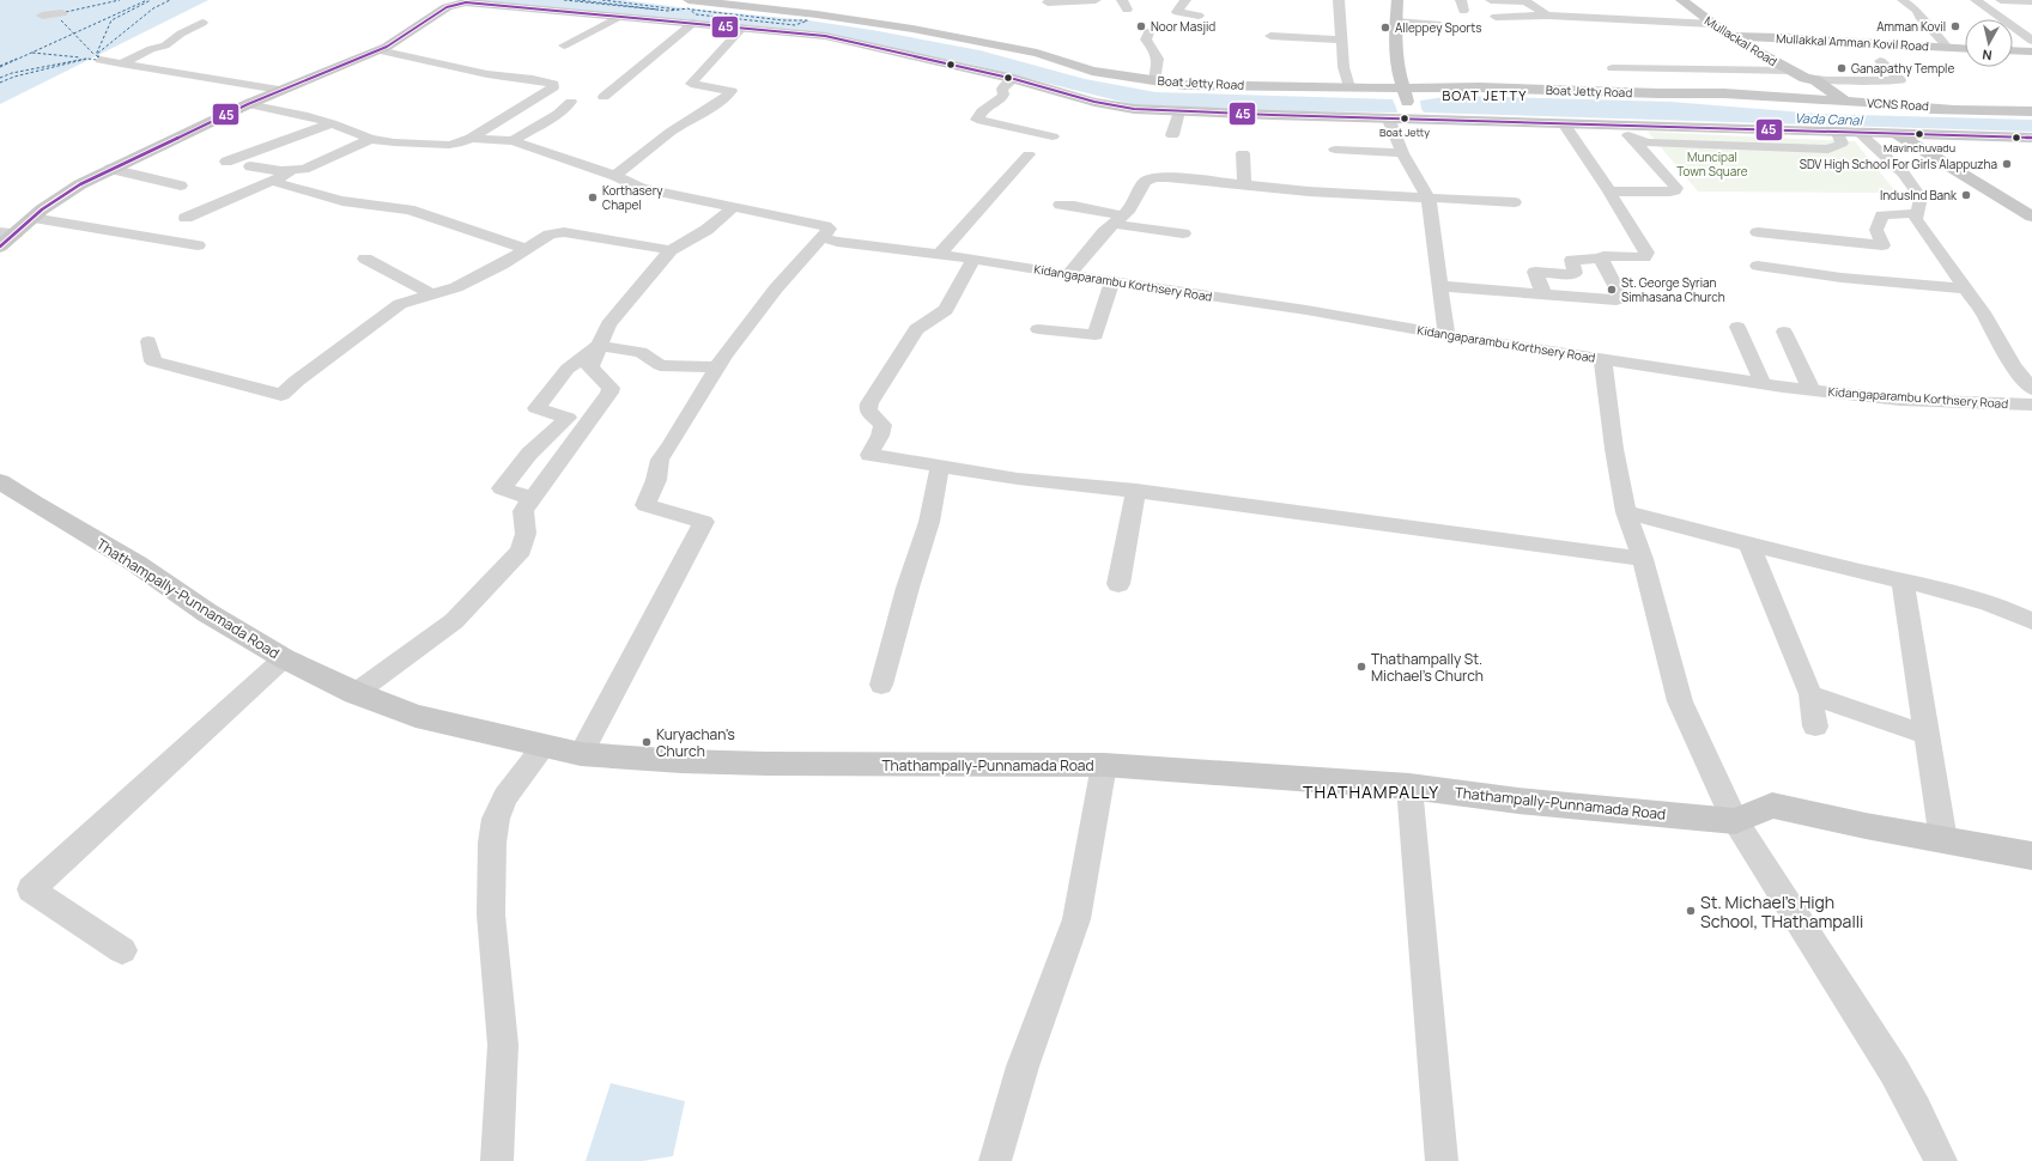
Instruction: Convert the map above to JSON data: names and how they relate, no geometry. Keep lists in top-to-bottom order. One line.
{"streets":{"main road":["Mullackal Road","Mullakkal Amman Kovil Road","Boat Jetty Road","VCNS Road","Thathampally-Punnamada Road"],"street":["Kidangaparambu Korthsery Road"]},"crossings":[["Mullackal Road","Mullakkal Amman Kovil Road"],["Mullackal Road","Boat Jetty Road"],["Mullackal Road","VCNS Road"],["Boat Jetty Road","VCNS Road"]],"districts":["BOAT JETTY","THATHAMPALLY"],"water":["Vada Canal"],"parks":["Muncipal Town Square"],"places":["Noor Masjid","Amman Kovil","Alleppey Sports","Ganapathy Temple","Boat Jetty","Mavinchuvadu","SDV High School For Girls Alappuzha","Induslnd Bank","Korthasery Chapel","St. George Syrian Simhasana Church","Thathampally St. Michael's Church","Kuryachan's Church","St. Michael's High School, THathampalli"],"lines":["transit line 45"],"north":"bottom"}
